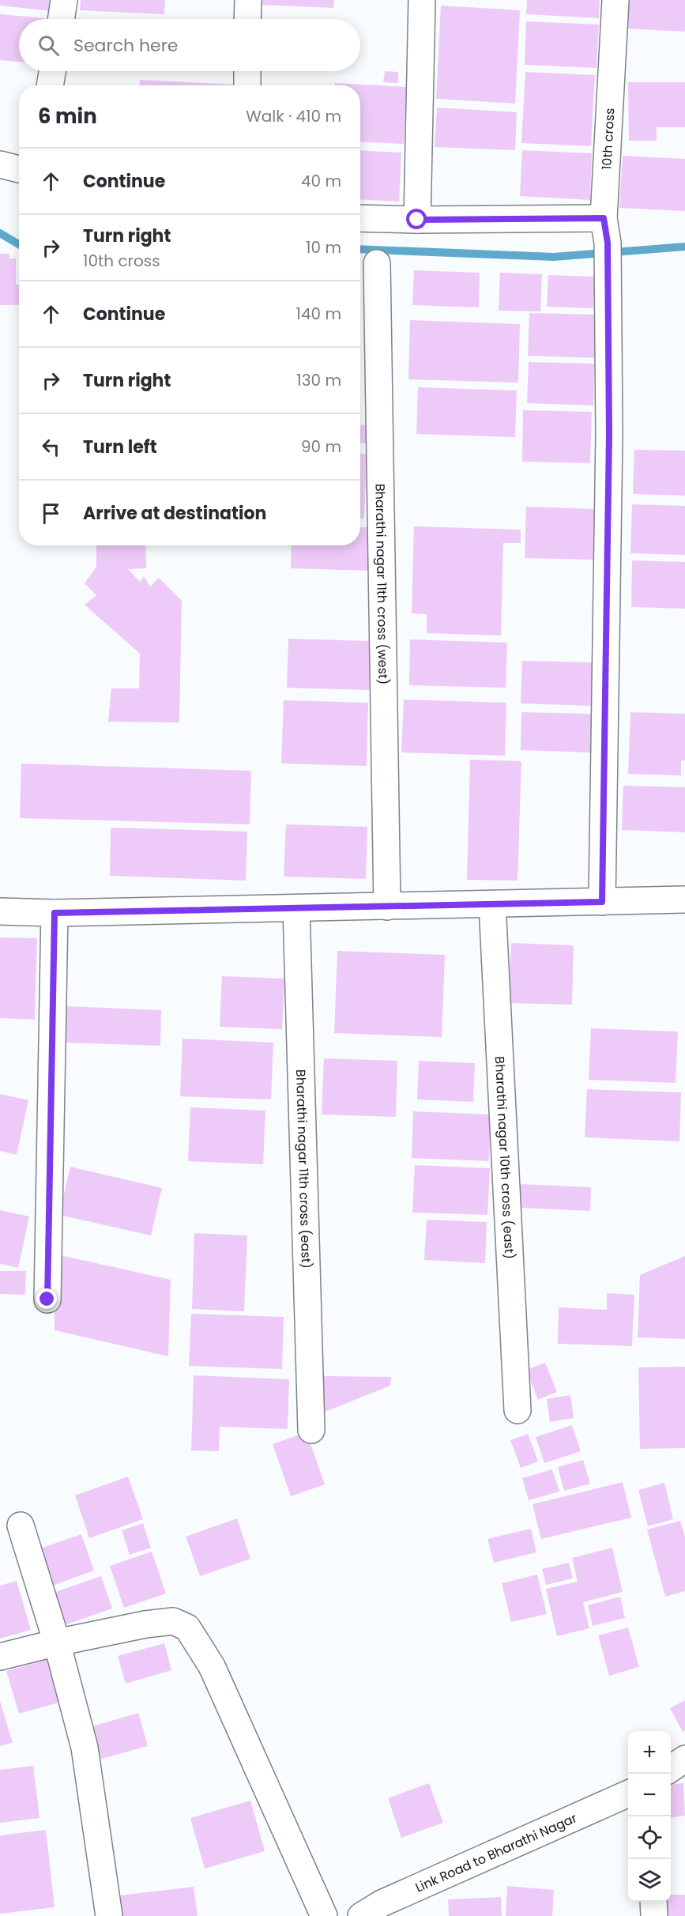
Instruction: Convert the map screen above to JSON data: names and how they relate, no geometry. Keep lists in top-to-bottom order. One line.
{"streets":{"street":["10th cross","Bharathi nagar 11th cross (west)","Bharathi nagar 10th cross (east)","Bharathi nagar 11th cross (east)","Link Road to Bharathi Nagar"]},"page":{"search":"Search here","heading":["6 min","Walk · 410 m"],"list":[["Continue","40 m"],["Turn right","10th cross","10 m"],["Continue","140 m"],["Turn right","130 m"],["Turn left","90 m"],"Arrive at destination"],"map_buttons":["+","−"]}}
